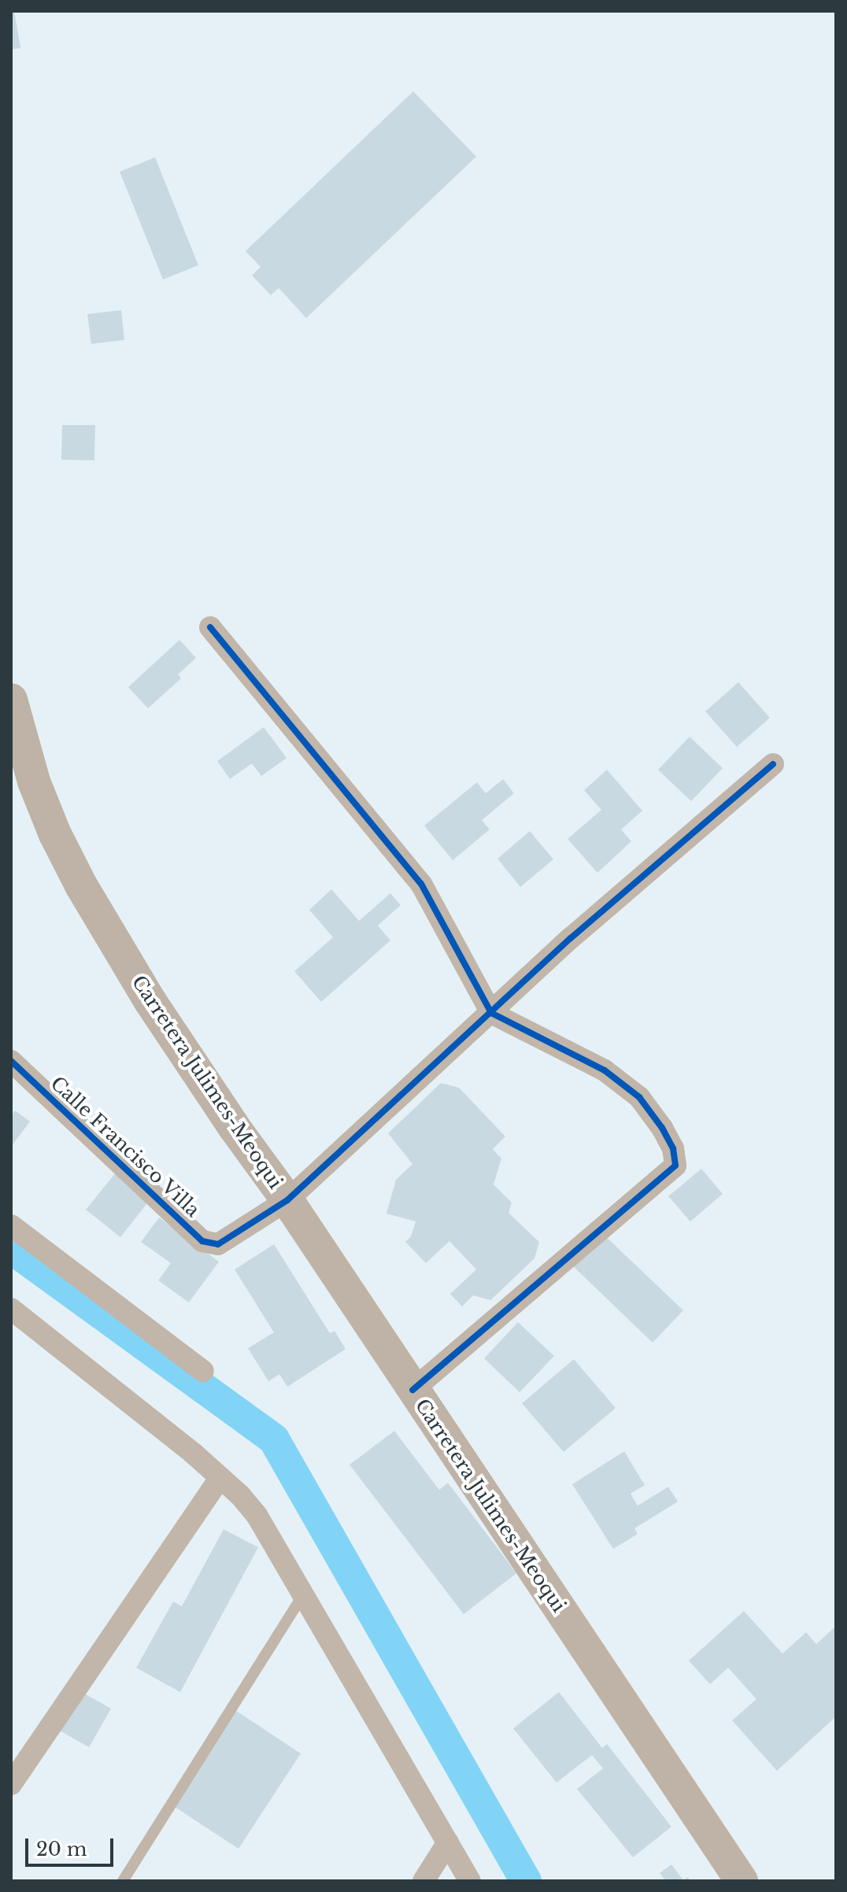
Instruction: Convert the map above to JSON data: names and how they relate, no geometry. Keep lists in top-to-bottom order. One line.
{"streets":{"main road":["Carretera Julimes-Meoqui"],"street":["Calle Francisco Villa"]},"crossings":[["Carretera Julimes-Meoqui","Calle Francisco Villa"]],"scale_bar":"20 m"}
